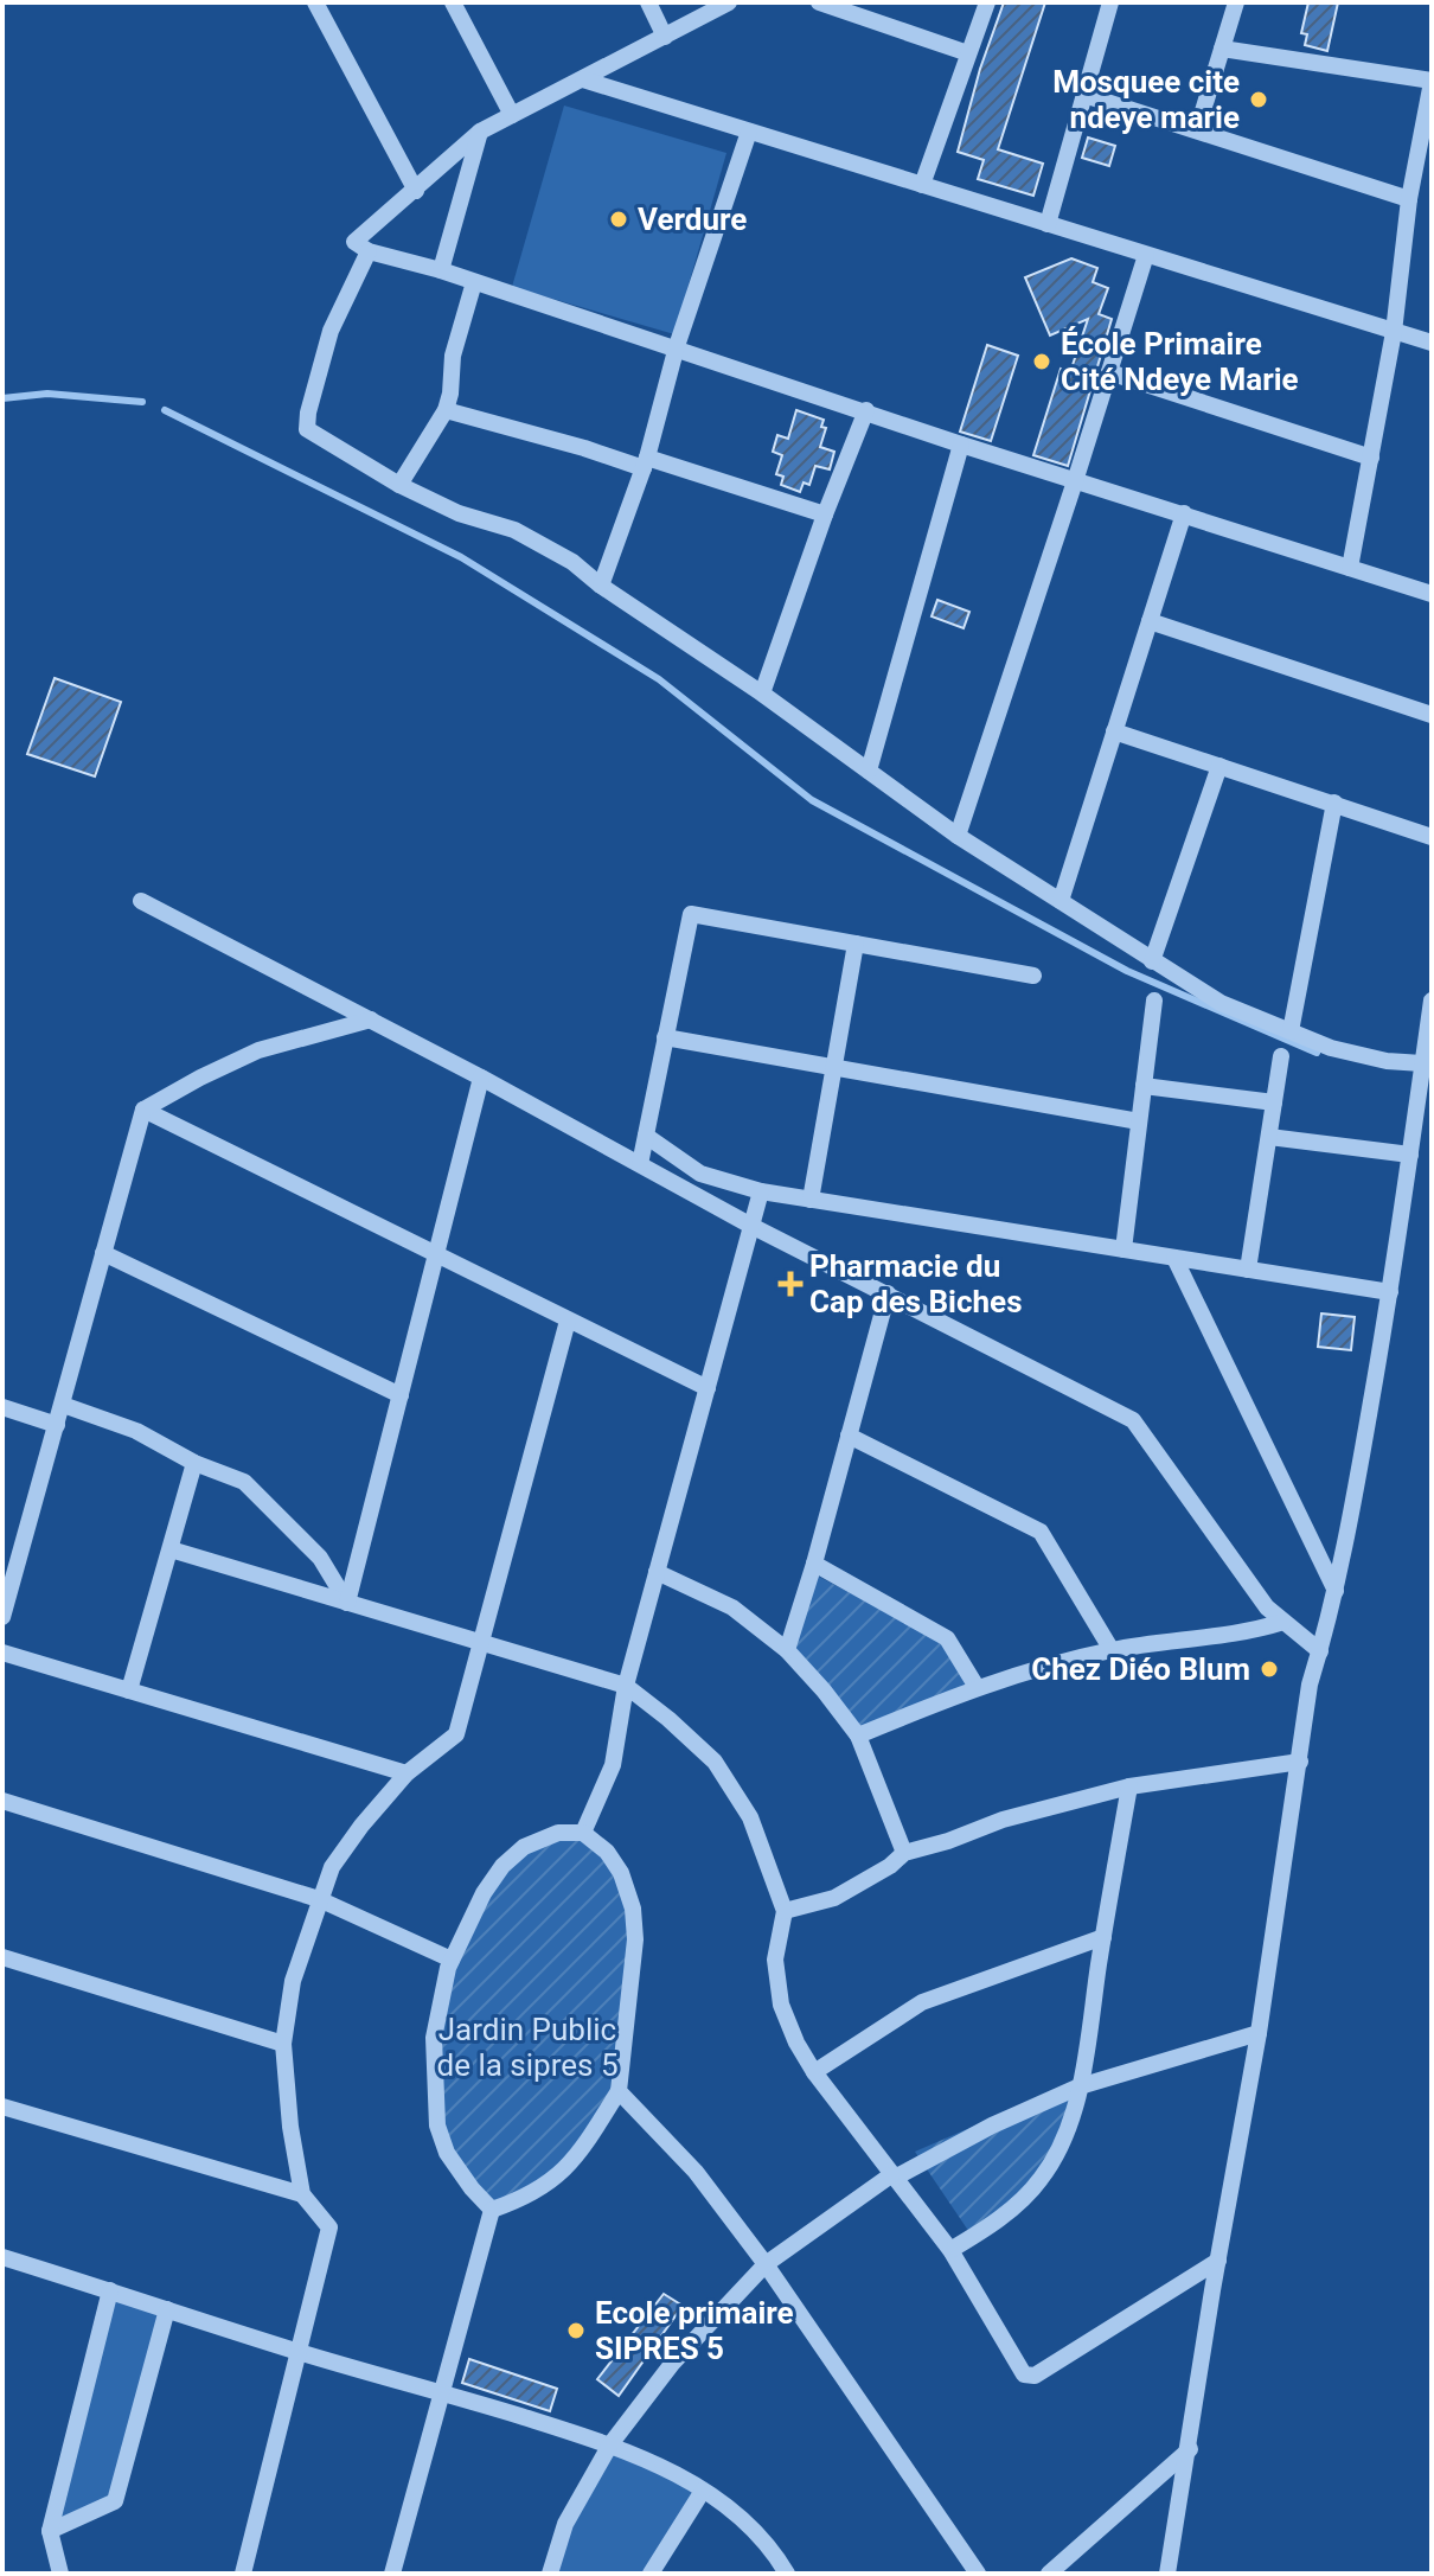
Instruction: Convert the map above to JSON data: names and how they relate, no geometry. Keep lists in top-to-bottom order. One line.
{"parks":["Jardin Public de la sipres 5"],"places":{"other":["Mosquee cite ndeye marie","Verdure","École Primaire Cité Ndeye Marie","Chez Diéo Blum","Ecole primaire SIPRES 5"],"health":["Pharmacie du Cap des Biches"]}}
